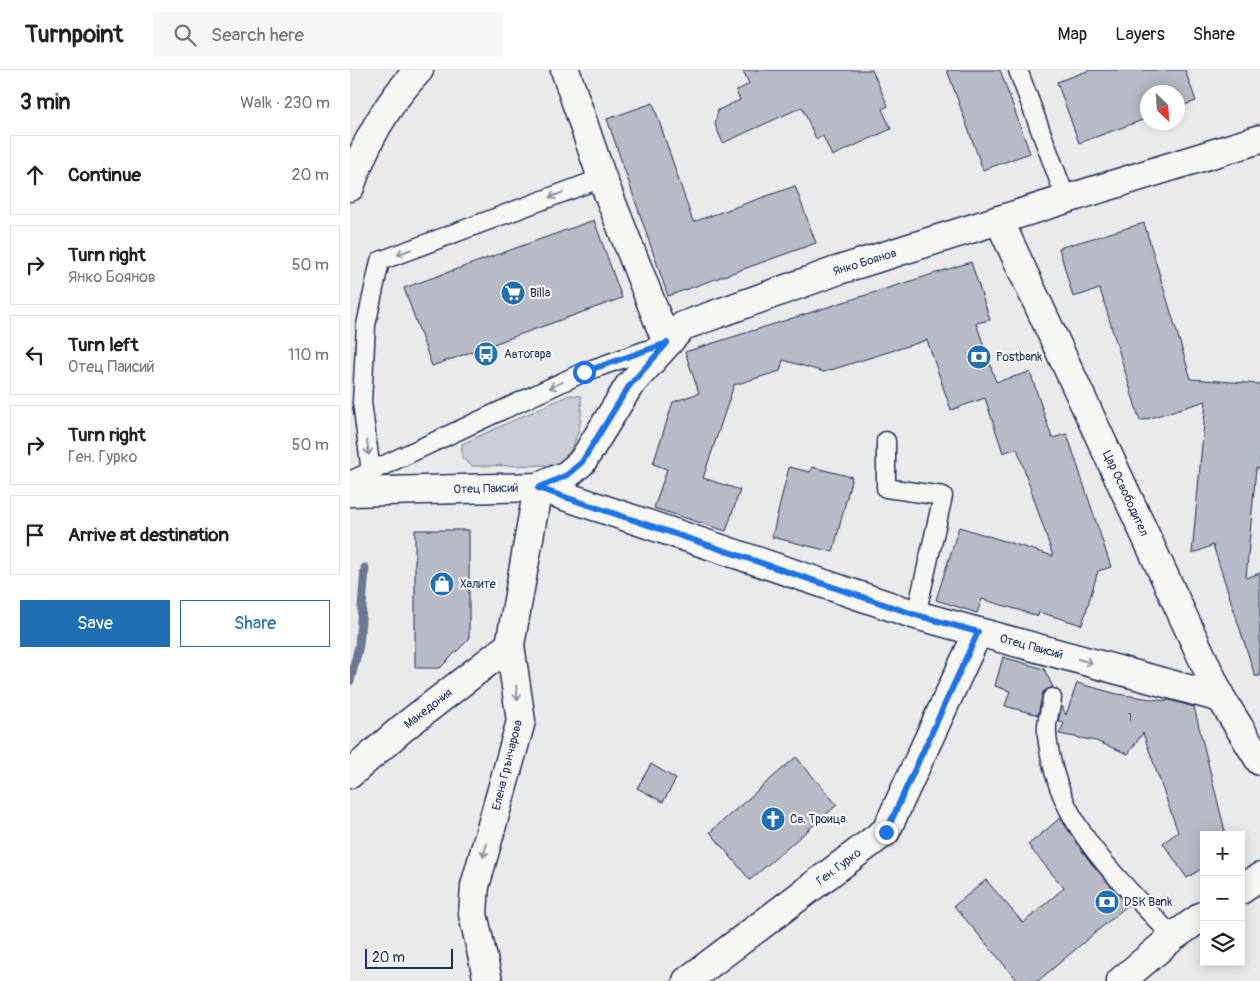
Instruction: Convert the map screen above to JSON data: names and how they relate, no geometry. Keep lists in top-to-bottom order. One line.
{"streets":{"street":["Янко Боянов","Отец Паисий","Цар Освободител","Македония","Елена Грънчарова","Ген. Гурко"]},"crossings":[["Янко Боянов","Отец Паисий"],["Янко Боянов","Цар Освободител"],["Янко Боянов","Елена Грънчарова"],["Отец Паисий","Цар Освободител"],["Отец Паисий","Елена Грънчарова"],["Отец Паисий","Ген. Гурко"],["Македония","Елена Грънчарова"]],"one_way":["Елена Грънчарова"],"places":{"supermarket":["Billa"],"bus stop":["Автогара"],"bank":["Postbank","DSK Bank"],"shop":["Халите"],"church":["Св. Троица"]},"house_numbers":["1"],"scale_bar":"20 m","north":"bottom right","page":{"header":"Turnpoint","search":"Search here","nav":["Map","Layers","Share"],"heading":["3 min","Walk · 230 m"],"list":[["Continue","20 m"],["Turn right","Янко Боянов","50 m"],["Turn left","Отец Паисий","110 m"],["Turn right","Ген. Гурко","50 m"],"Arrive at destination"],"buttons":["Save","Share"],"map_buttons":["+","−"],"scale":"20 m"}}
